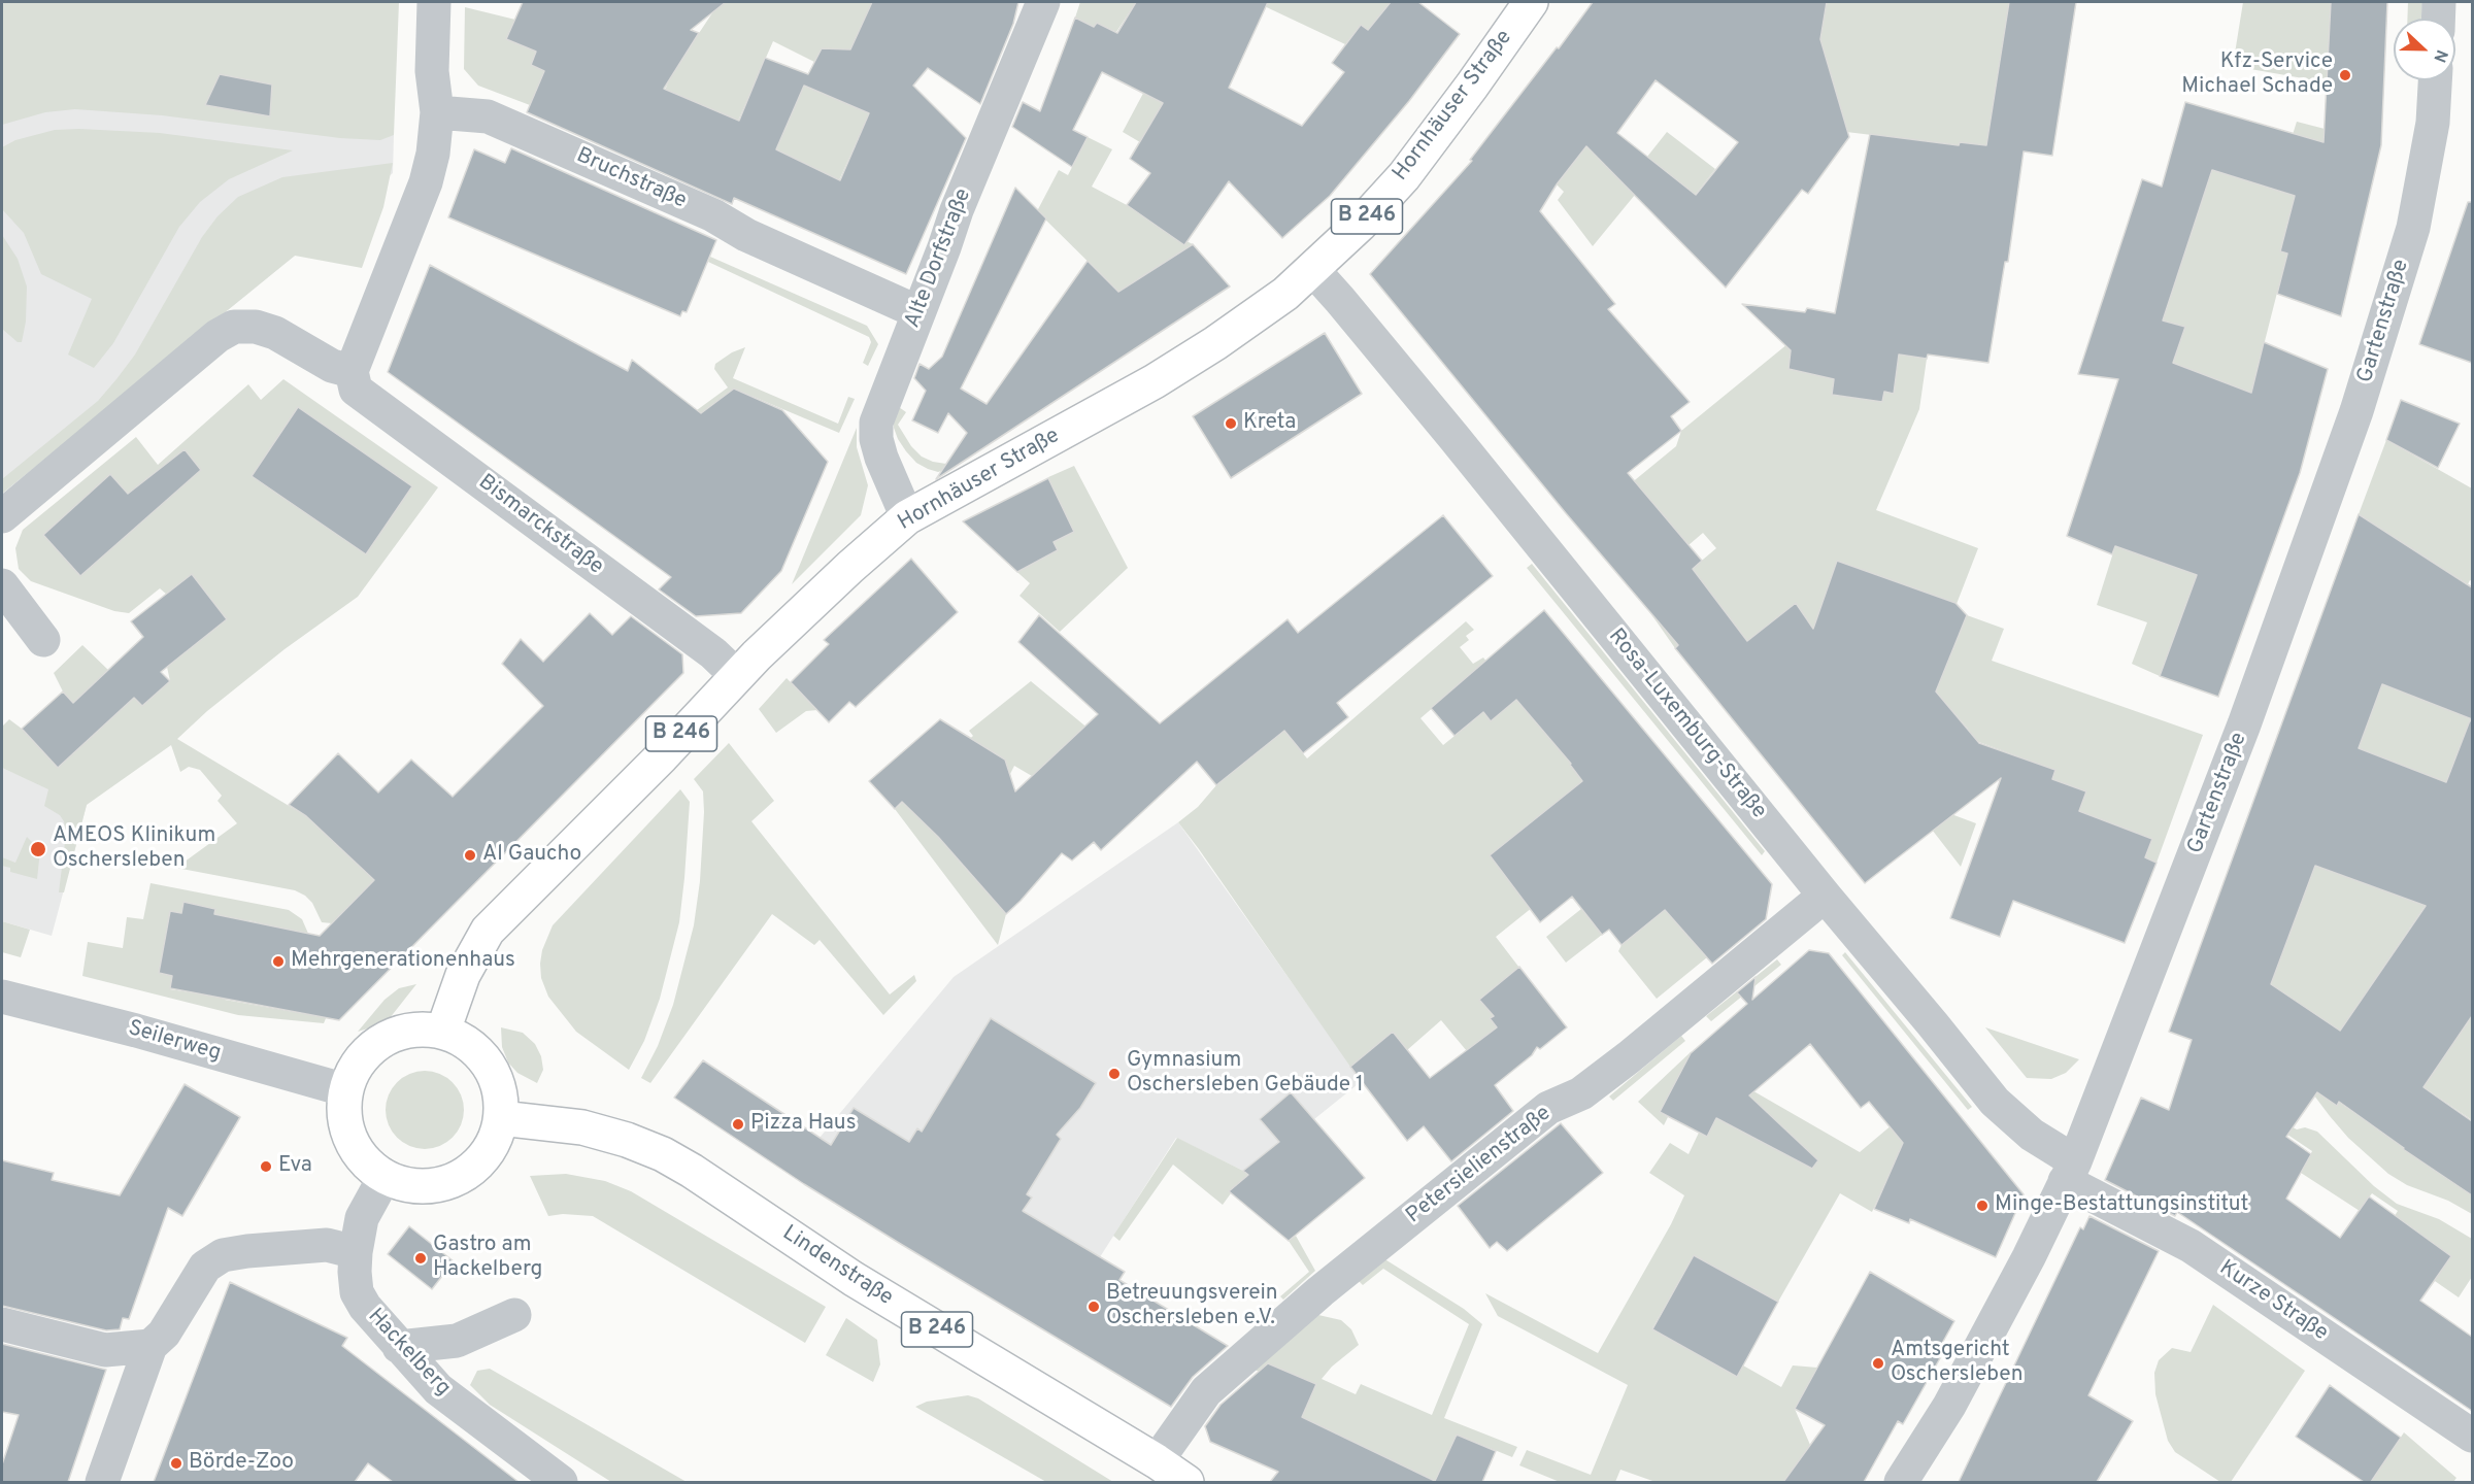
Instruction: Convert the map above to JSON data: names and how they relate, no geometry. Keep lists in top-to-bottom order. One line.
{"streets":{"main road":["Hornhäuser Straße","B 246","Lindenstraße"],"street":["Bruchstraße","Alte Dorfstraße","Gartenstraße","Bismarckstraße","Rosa-Luxemburg-Straße","Seilerweg","Petersielienstraße","Kurze Straße","Hackelberg"]},"crossings":[["Hornhäuser Straße","Alte Dorfstraße"],["Hornhäuser Straße","Bismarckstraße"],["Hornhäuser Straße","Rosa-Luxemburg-Straße"],["Hornhäuser Straße","Seilerweg"],["Hornhäuser Straße","Lindenstraße"],["Hornhäuser Straße","Hackelberg"],["Bruchstraße","Alte Dorfstraße"],["Gartenstraße","Rosa-Luxemburg-Straße"],["Gartenstraße","Kurze Straße"],["Rosa-Luxemburg-Straße","Petersielienstraße"],["Rosa-Luxemburg-Straße","Kurze Straße"],["Seilerweg","Lindenstraße"],["Seilerweg","Hackelberg"],["Petersielienstraße","Lindenstraße"],["Lindenstraße","Hackelberg"]],"places":["Kfz-Service Michael Schade","Kreta","AMEOS Klinikum Oschersleben","Al Gaucho","Mehrgenerationenhaus","Gymnasium Oschersleben Gebäude 1","Pizza Haus","Eva","Minge-Bestattungsinstitut","Gastro am Hackelberg","Betreuungsverein Oschersleben e.V.","Amtsgericht Oschersleben","Börde-Zoo"],"north":"right"}
